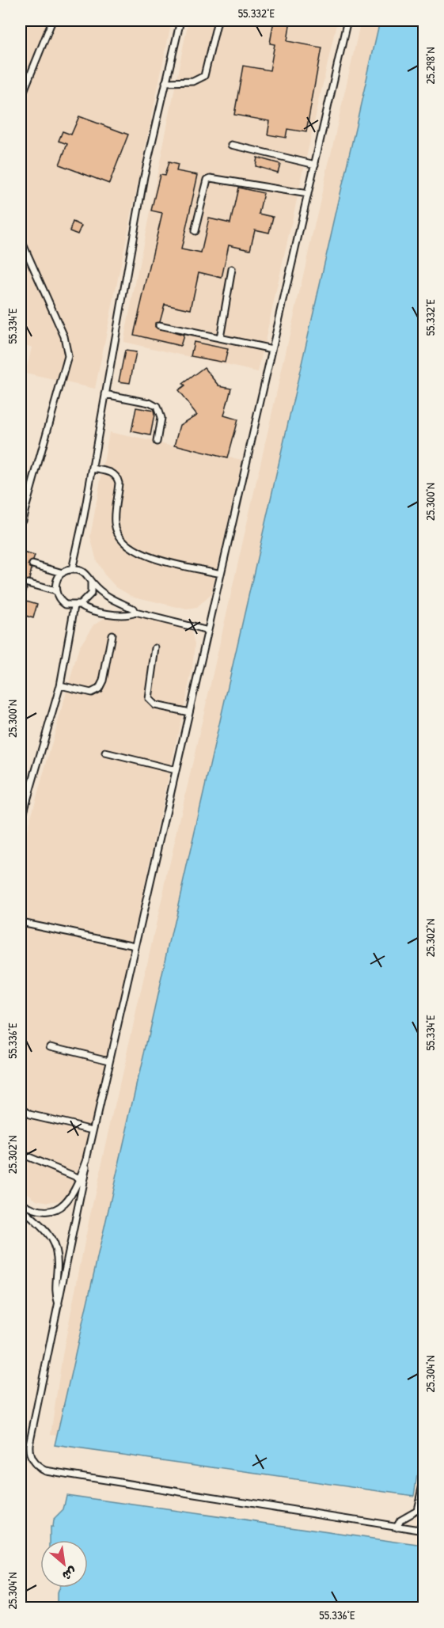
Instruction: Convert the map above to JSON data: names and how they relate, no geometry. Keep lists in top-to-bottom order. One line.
{"north":"bottom right","coordinates":["55.332°E","25.298°N","55.334°E","25.300°N","25.302°N","55.336°E","25.304°N"]}
